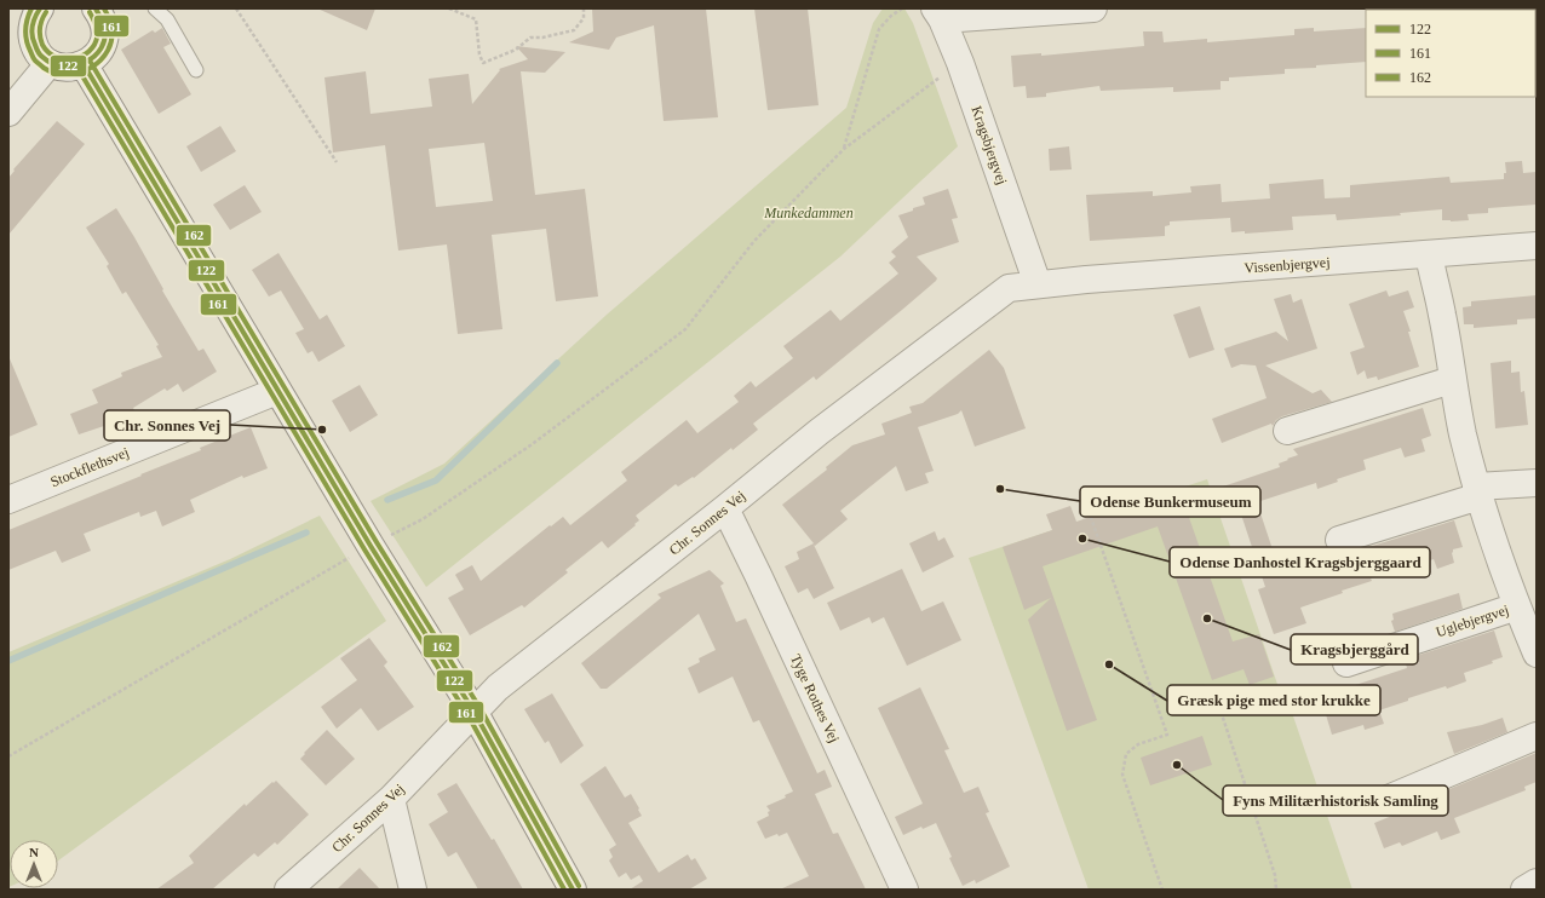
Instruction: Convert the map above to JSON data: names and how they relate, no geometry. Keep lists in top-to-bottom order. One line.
{"streets":{"street":["Kragsbjergvej","Vissenbjergvej","Stockflethsvej","Chr. Sonnes Vej","Uglebjergvej","Tyge Rothes Vej"]},"crossings":[["Kragsbjergvej","Vissenbjergvej"],["Kragsbjergvej","Chr. Sonnes Vej"],["Vissenbjergvej","Chr. Sonnes Vej"],["Vissenbjergvej","Uglebjergvej"],["Chr. Sonnes Vej","Tyge Rothes Vej"]],"parks":["Munkedammen"],"places":["Chr. Sonnes Vej","Odense Bunkermuseum","Odense Danhostel Kragsbjerggaard","Kragsbjerggård","Græsk pige med stor krukke","Fyns Militærhistorisk Samling"],"lines":["transit line 122","transit line 161","transit line 162"],"legend":["122","161","162"],"north":"top"}
